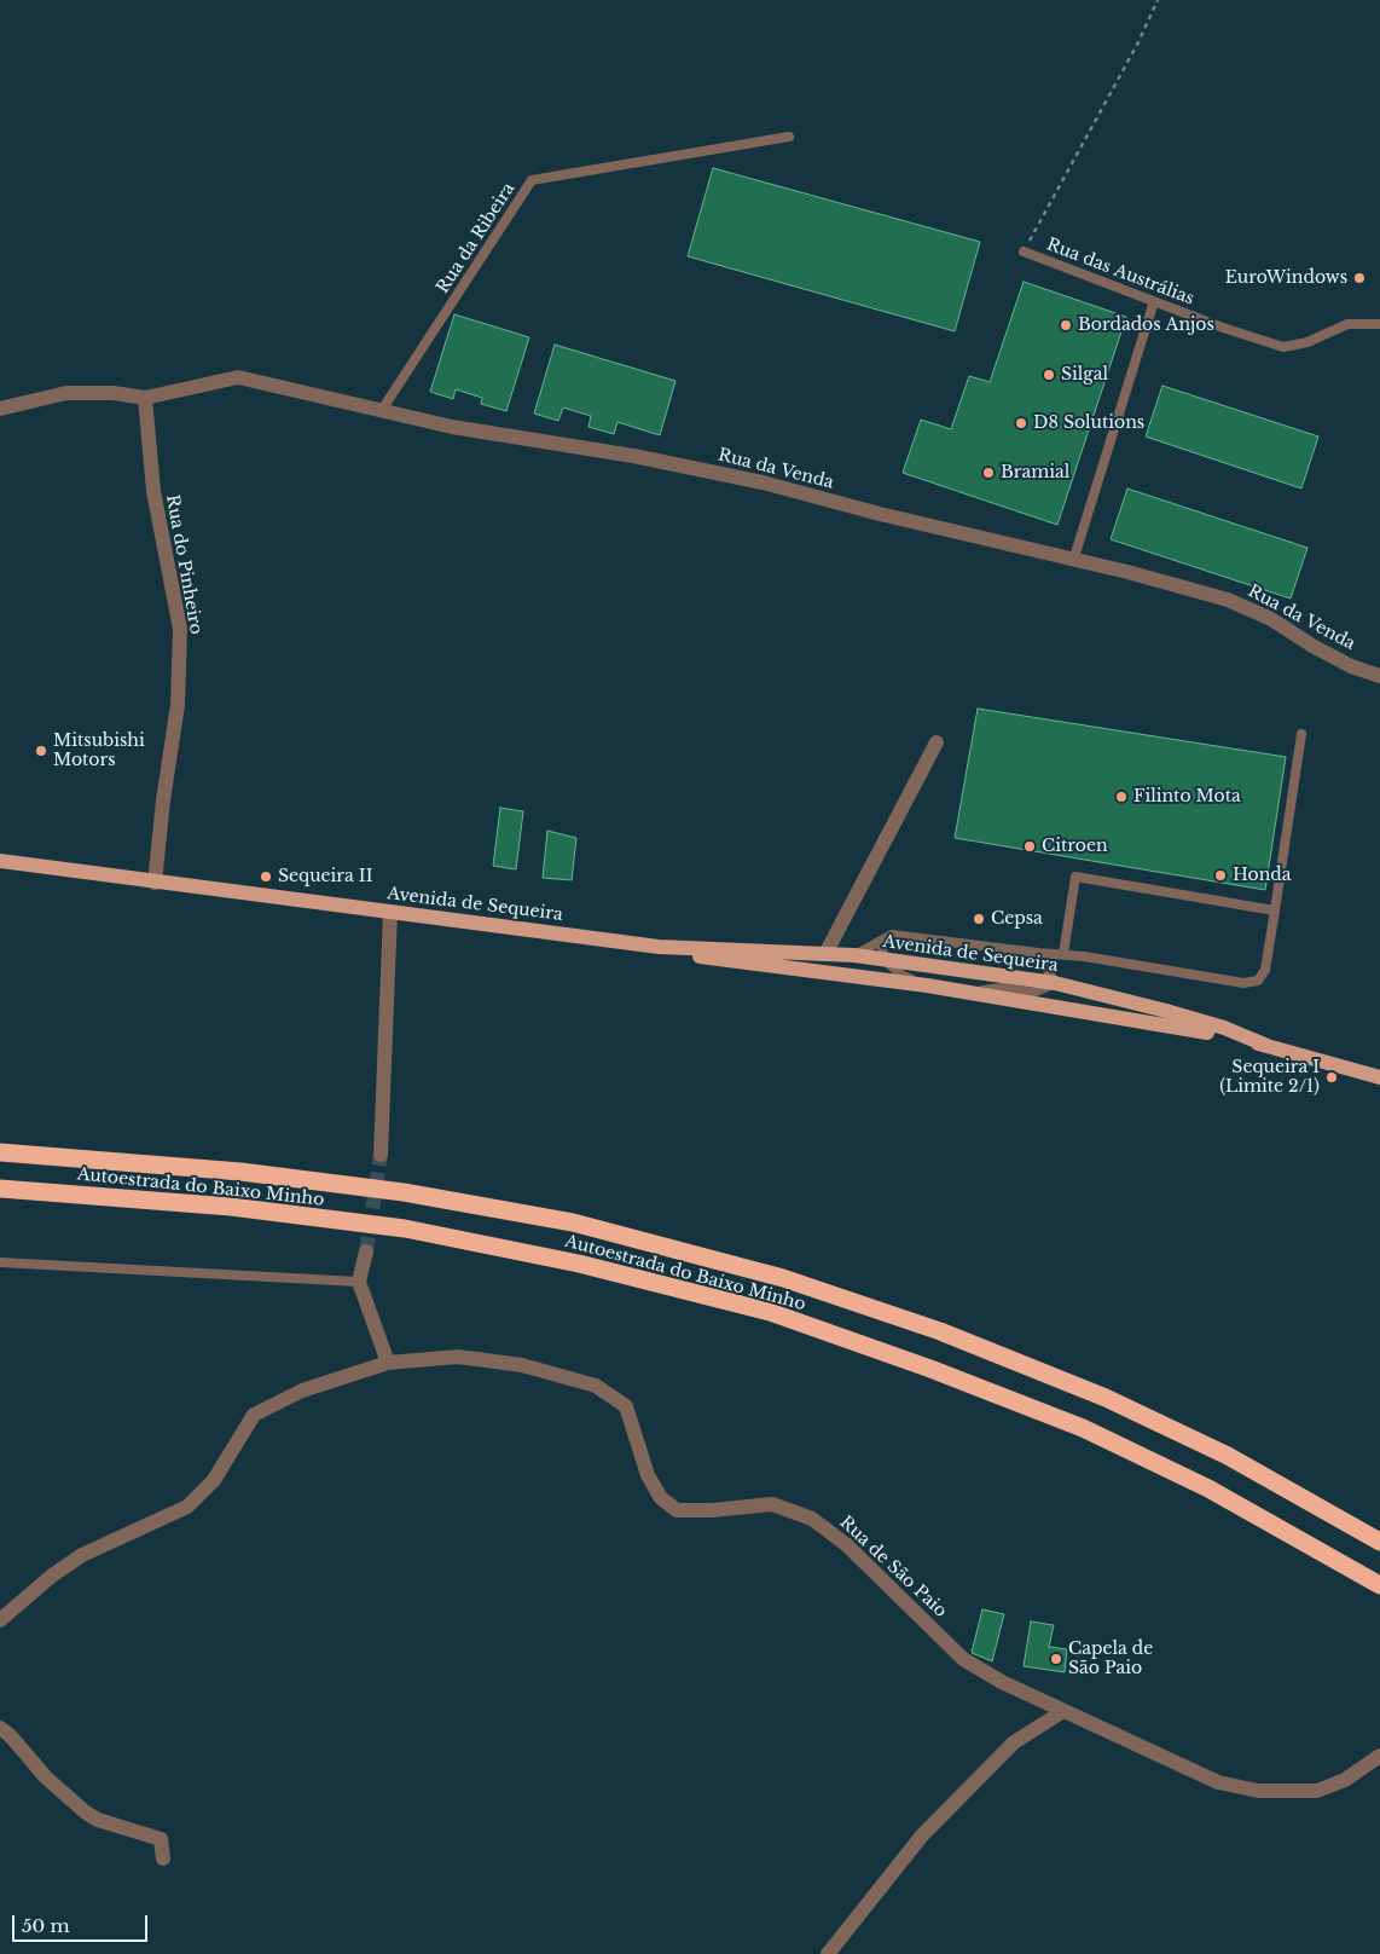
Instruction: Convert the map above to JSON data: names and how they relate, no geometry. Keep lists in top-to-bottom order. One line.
{"streets":{"highway":["Autoestrada do Baixo Minho"],"main road":["Avenida de Sequeira"],"street":["Rua da Venda","Rua do Pinheiro","Rua de São Paio"],"lane":["Rua da Ribeira","Rua das Austrálias"]},"crossings":[["Rua da Ribeira","Rua da Venda"],["Rua da Venda","Rua do Pinheiro"],["Rua do Pinheiro","Avenida de Sequeira"]],"places":["EuroWindows","Bordados Anjos","Silgal","D8 Solutions","Bramial","Mitsubishi Motors","Filinto Mota","Citroen","Honda","Sequeira II","Cepsa","Sequeira I (Limite 2/1)","Capela de São Paio"],"scale_bar":"50 m"}
